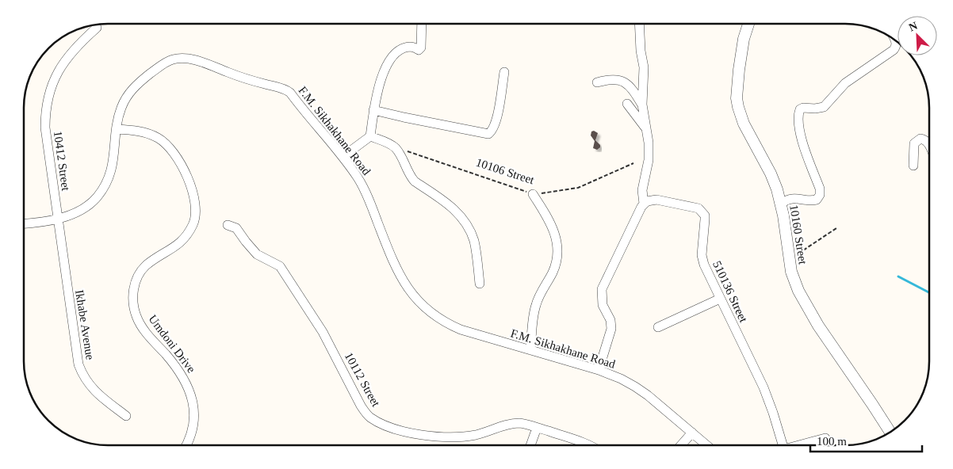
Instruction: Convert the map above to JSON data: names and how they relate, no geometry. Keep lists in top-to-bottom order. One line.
{"streets":{"street":["F.M. Sikhakhane Road","10412 Street","10160 Street","510136 Street","Ikhabe Avenue","Umdoni Drive","10112 Street"],"path":["10106 Street"]},"crossings":[["F.M. Sikhakhane Road","10412 Street"],["F.M. Sikhakhane Road","Ikhabe Avenue"],["F.M. Sikhakhane Road","Umdoni Drive"],["10412 Street","Ikhabe Avenue"]],"scale_bar":"100 m","north":"top left"}
